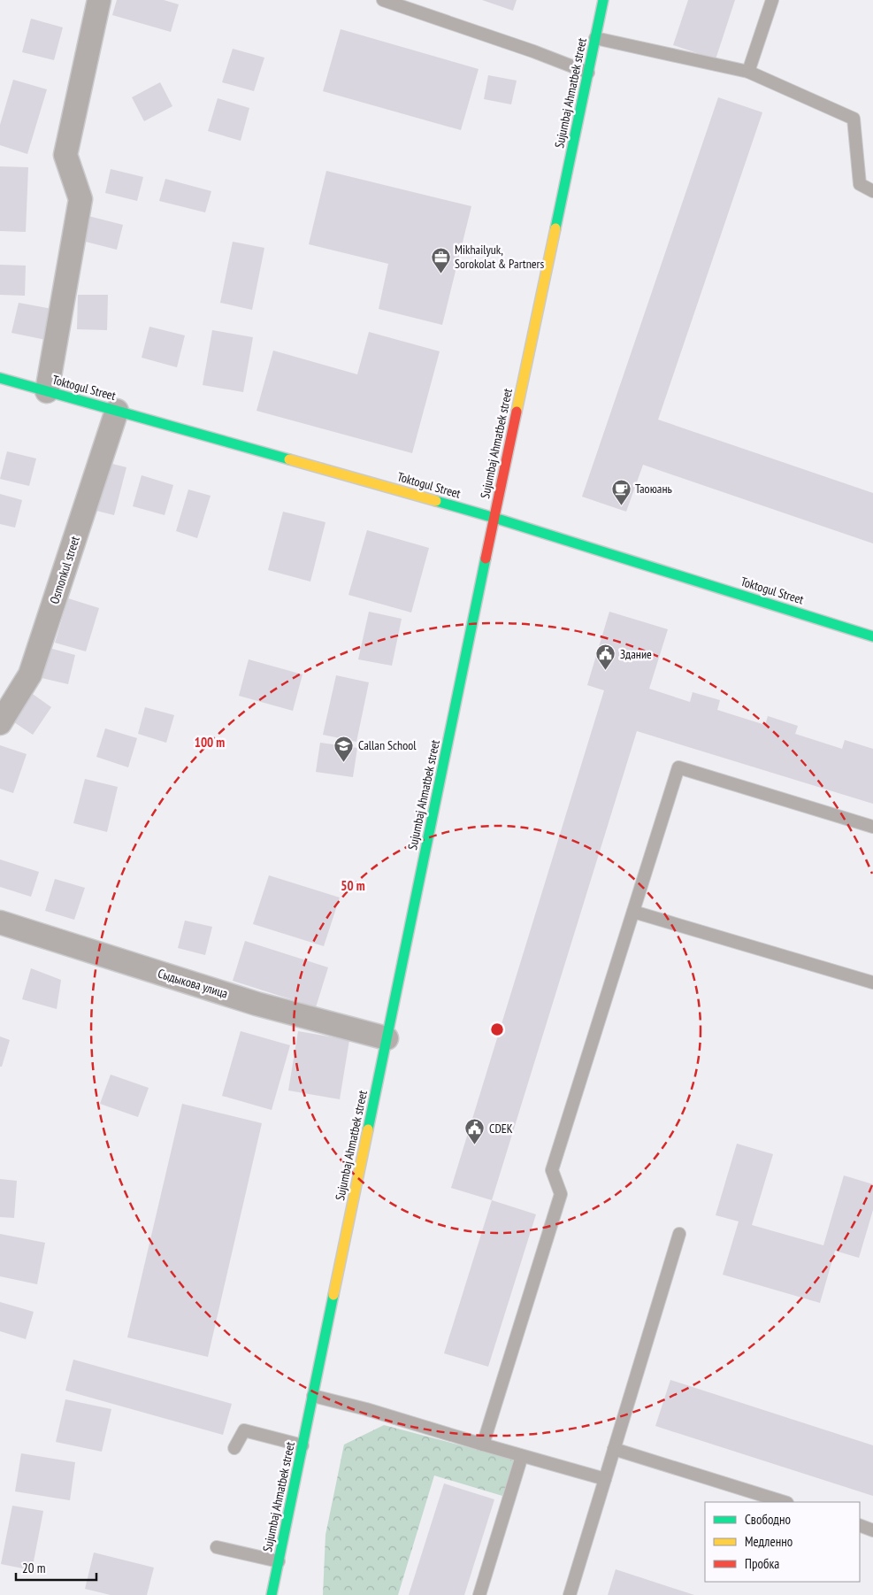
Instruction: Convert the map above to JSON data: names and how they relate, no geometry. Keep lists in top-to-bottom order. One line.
{"streets":{"street":["Sujumbaj Ahmatbek street","Toktogul Street","Osmonkul street","Сыдыкова улица"]},"crossings":[["Sujumbaj Ahmatbek street","Toktogul Street"],["Sujumbaj Ahmatbek street","Сыдыкова улица"],["Toktogul Street","Osmonkul street"]],"places":{"office":["Mikhailyuk, Sorokolat & Partners"],"cafe":["Таоюань"],"public building":["Здание","CDEK"],"school or university":["Callan School"]},"legend":["Свободно","Медленно","Пробка"],"scale_bar":"20 m","rings":["100 m","50 m"]}
